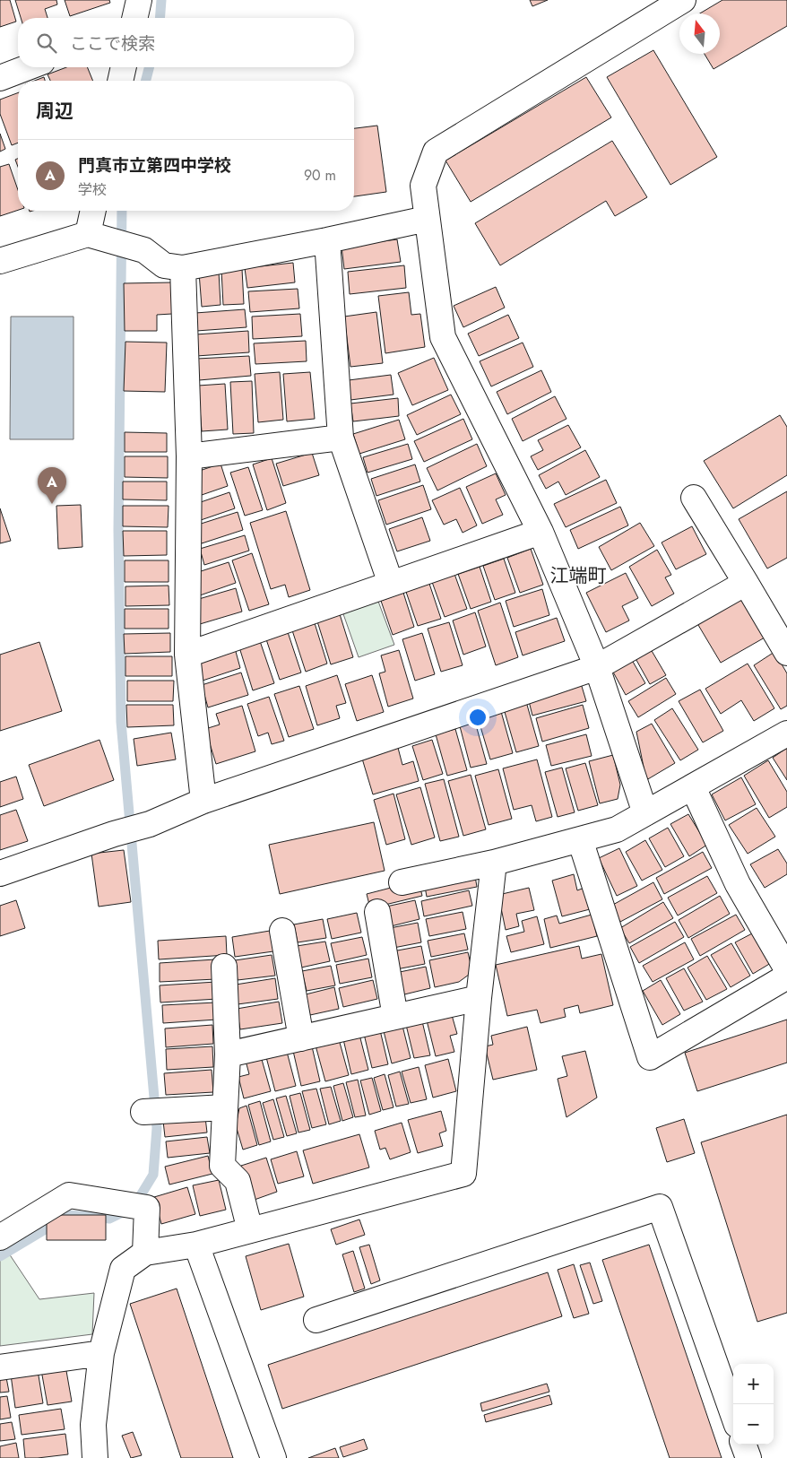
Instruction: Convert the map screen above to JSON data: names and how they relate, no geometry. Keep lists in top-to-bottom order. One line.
{"districts":["江端町"],"north":"top","page":{"search":"ここで検索","heading":"周辺","list":[{"mark":"A","name":"門真市立第四中学校","note":"学校","value":"90 m"}],"pins":"A","map_buttons":["+","−"]}}
